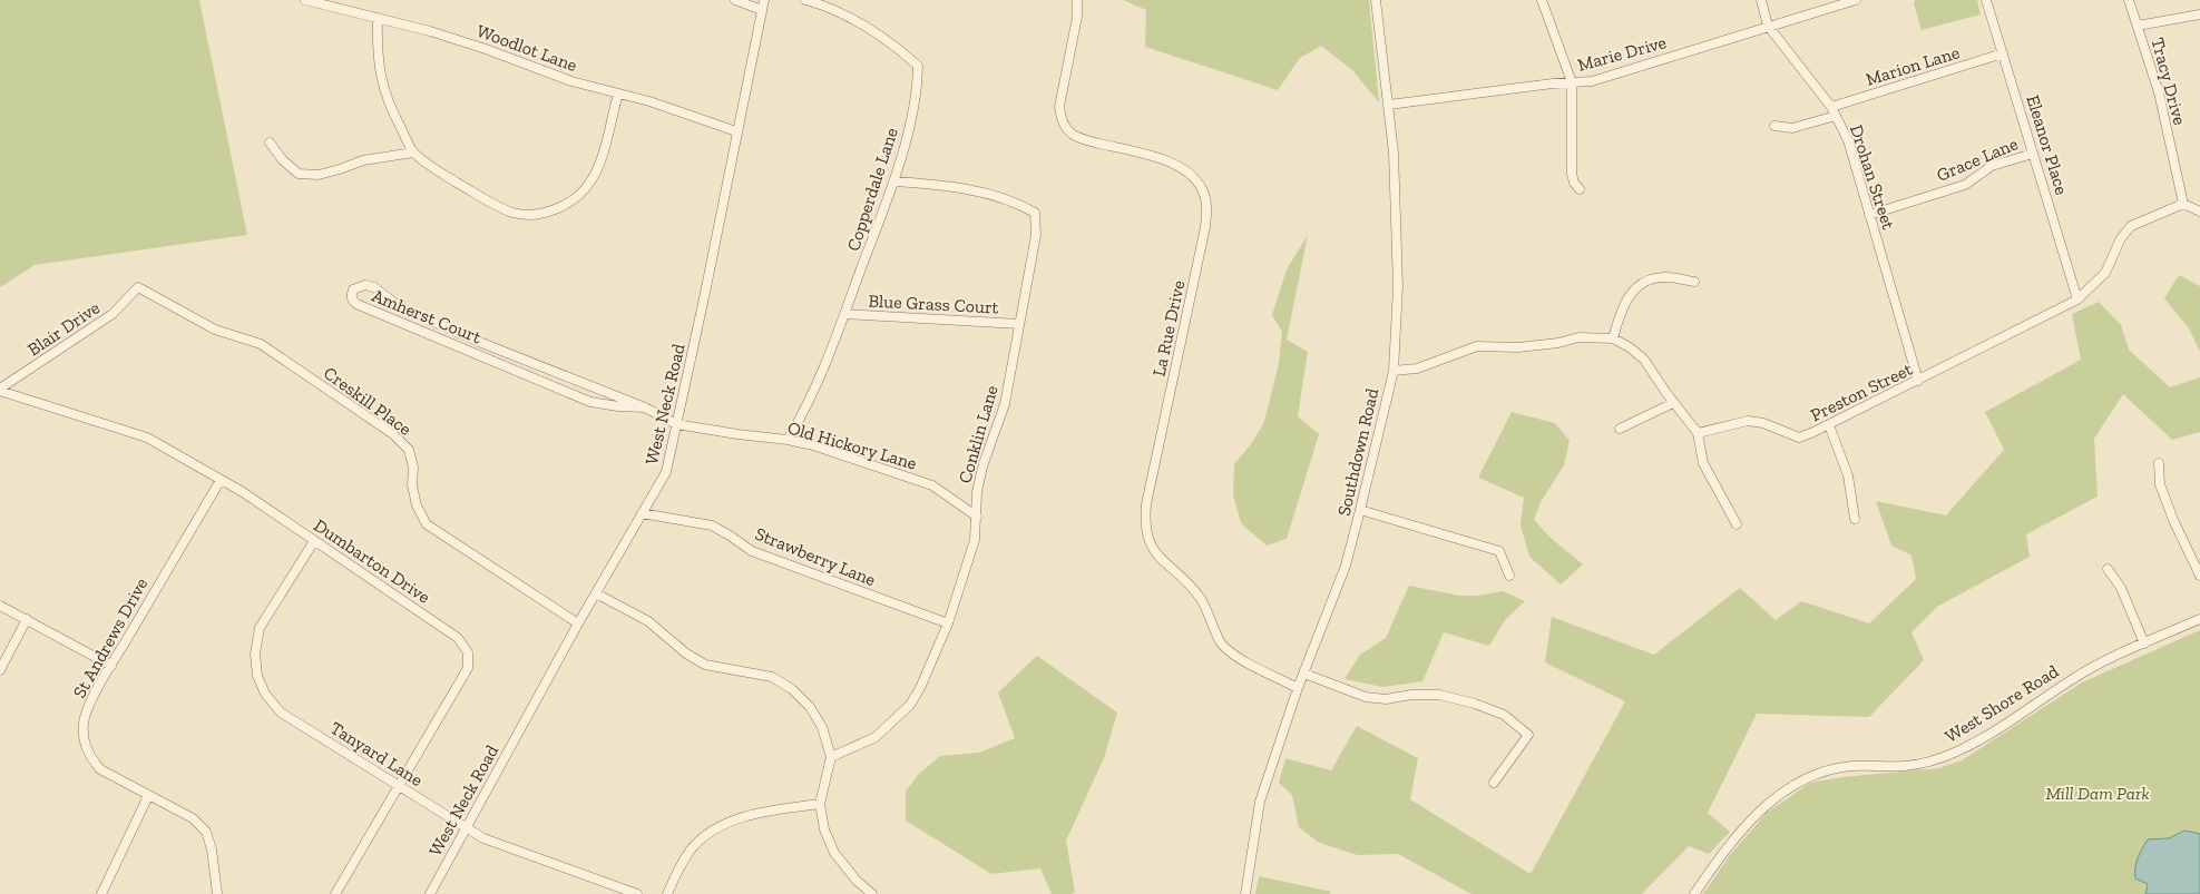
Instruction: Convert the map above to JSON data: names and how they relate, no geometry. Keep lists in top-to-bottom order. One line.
{"streets":{"street":["Woodlot Lane","Marie Drive","Marion Lane","Tracy Drive","Eleanor Place","Grace Lane","Drohan Street","Copperdale Lane","Blue Grass Court","Amherst Court","Blair Drive","La Rue Drive","Preston Street","Creskill Place","West Neck Road","Conklin Lane","Old Hickory Lane","Southdown Road","Strawberry Lane","Dumbarton Drive","St Andrews Drive","West Shore Road","Tanyard Lane"]},"crossings":[["Woodlot Lane","West Neck Road"],["Marie Drive","Drohan Street"],["Marie Drive","Southdown Road"],["Marion Lane","Eleanor Place"],["Marion Lane","Drohan Street"],["Tracy Drive","Preston Street"],["Eleanor Place","Grace Lane"],["Eleanor Place","Preston Street"],["Grace Lane","Drohan Street"],["Drohan Street","Preston Street"],["Copperdale Lane","Blue Grass Court"],["Copperdale Lane","Conklin Lane"],["Copperdale Lane","Old Hickory Lane"],["Blue Grass Court","Conklin Lane"],["Amherst Court","West Neck Road"],["Amherst Court","Old Hickory Lane"],["Blair Drive","Creskill Place"],["Blair Drive","Dumbarton Drive"],["La Rue Drive","Southdown Road"],["Creskill Place","West Neck Road"],["West Neck Road","Old Hickory Lane"],["West Neck Road","Strawberry Lane"],["West Neck Road","Tanyard Lane"],["Conklin Lane","Old Hickory Lane"],["Conklin Lane","Strawberry Lane"],["Dumbarton Drive","St Andrews Drive"],["Dumbarton Drive","Tanyard Lane"]],"parks":["Mill Dam Park"]}
